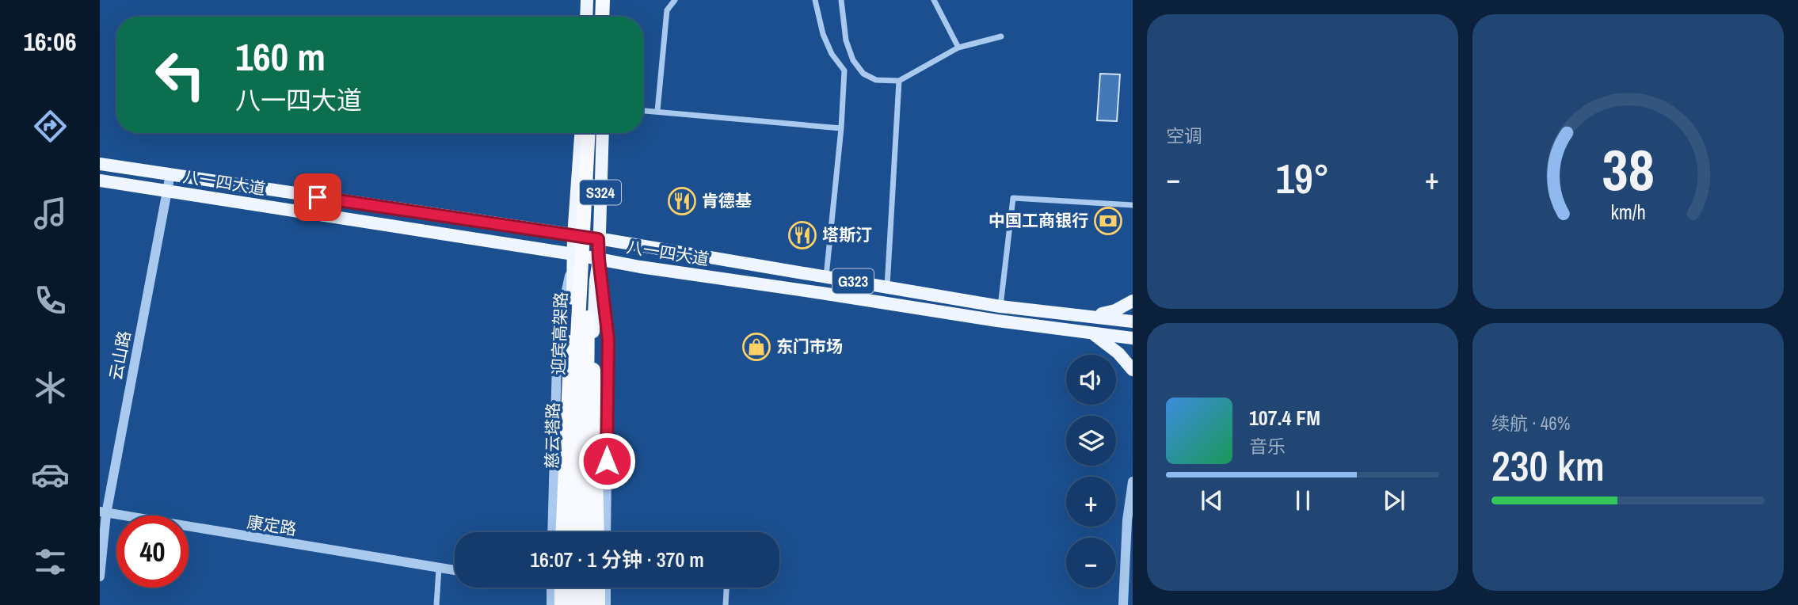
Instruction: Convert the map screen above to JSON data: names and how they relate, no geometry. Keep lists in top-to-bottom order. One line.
{"streets":{"highway":["迎宾高架路"],"main road":["八一四大道","S324","G323","慈云塔路"],"street":["云山路","康定路"]},"crossings":[["八一四大道","S324"],["八一四大道","云山路"],["八一四大道","慈云塔路"],["S324","慈云塔路"],["云山路","康定路"]],"places":{"restaurant":["肯德基","塔斯汀"],"bank":["中国工商银行"],"shop":["东门市场"]},"page":{"tabs":"16:06","tile":["空调",["续航 · 46%","230 km"]],"turn":["160 m","八一四大道"],"heat":["−","19°","+"],"map_buttons":["+","−"],"song":["107.4 FM","音乐"],"limit":"40","trip":"16:07 · 1 分钟 · 370 m","gauge":["38","km/h"]}}
